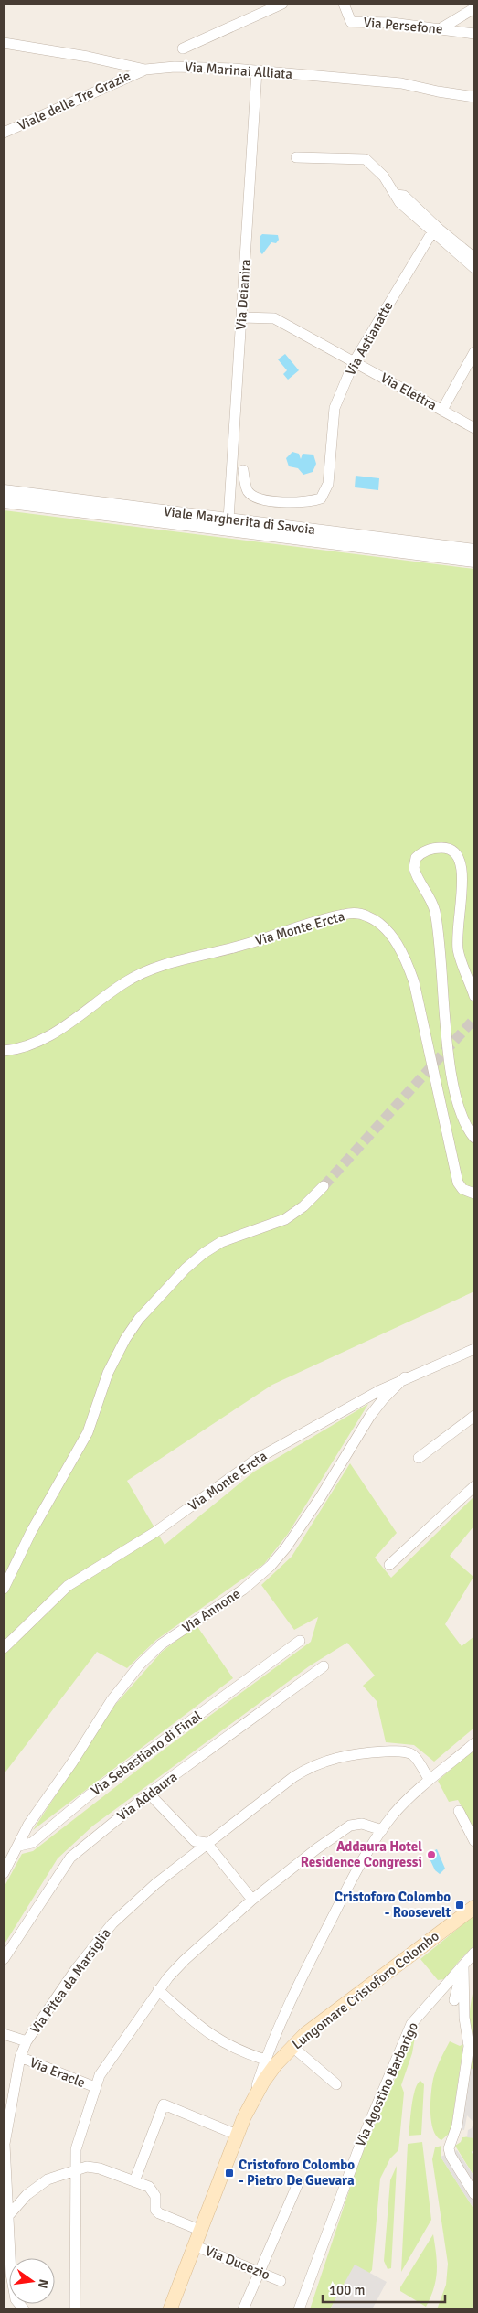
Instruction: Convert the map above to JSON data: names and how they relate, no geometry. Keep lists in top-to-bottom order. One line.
{"streets":{"main road":["Lungomare Cristoforo Colombo"],"street":["Via Persefone","Via Marinai Alliata","Viale delle Tre Grazie","Via Deianira","Via Astianatte","Via Elettra","Viale Margherita di Savoia","Via Monte Ercta","Via Annone","Via Sebastiano di Final","Via Addaura","Via Pitea da Marsiglia","Via Eracle","Via Agostino Barbarigo","Via Ducezio"]},"crossings":[["Via Marinai Alliata","Viale delle Tre Grazie"],["Via Marinai Alliata","Via Deianira"],["Via Deianira","Via Elettra"],["Via Deianira","Viale Margherita di Savoia"],["Via Astianatte","Via Elettra"],["Via Monte Ercta","Via Annone"],["Via Annone","Via Sebastiano di Final"],["Via Pitea da Marsiglia","Via Eracle"],["Lungomare Cristoforo Colombo","Via Ducezio"]],"places":{"other":["Addaura Hotel Residence Congressi"],"transit":["Cristoforo Colombo - Roosevelt","Cristoforo Colombo - Pietro De Guevara"]},"scale_bar":"100 m","north":"right"}
